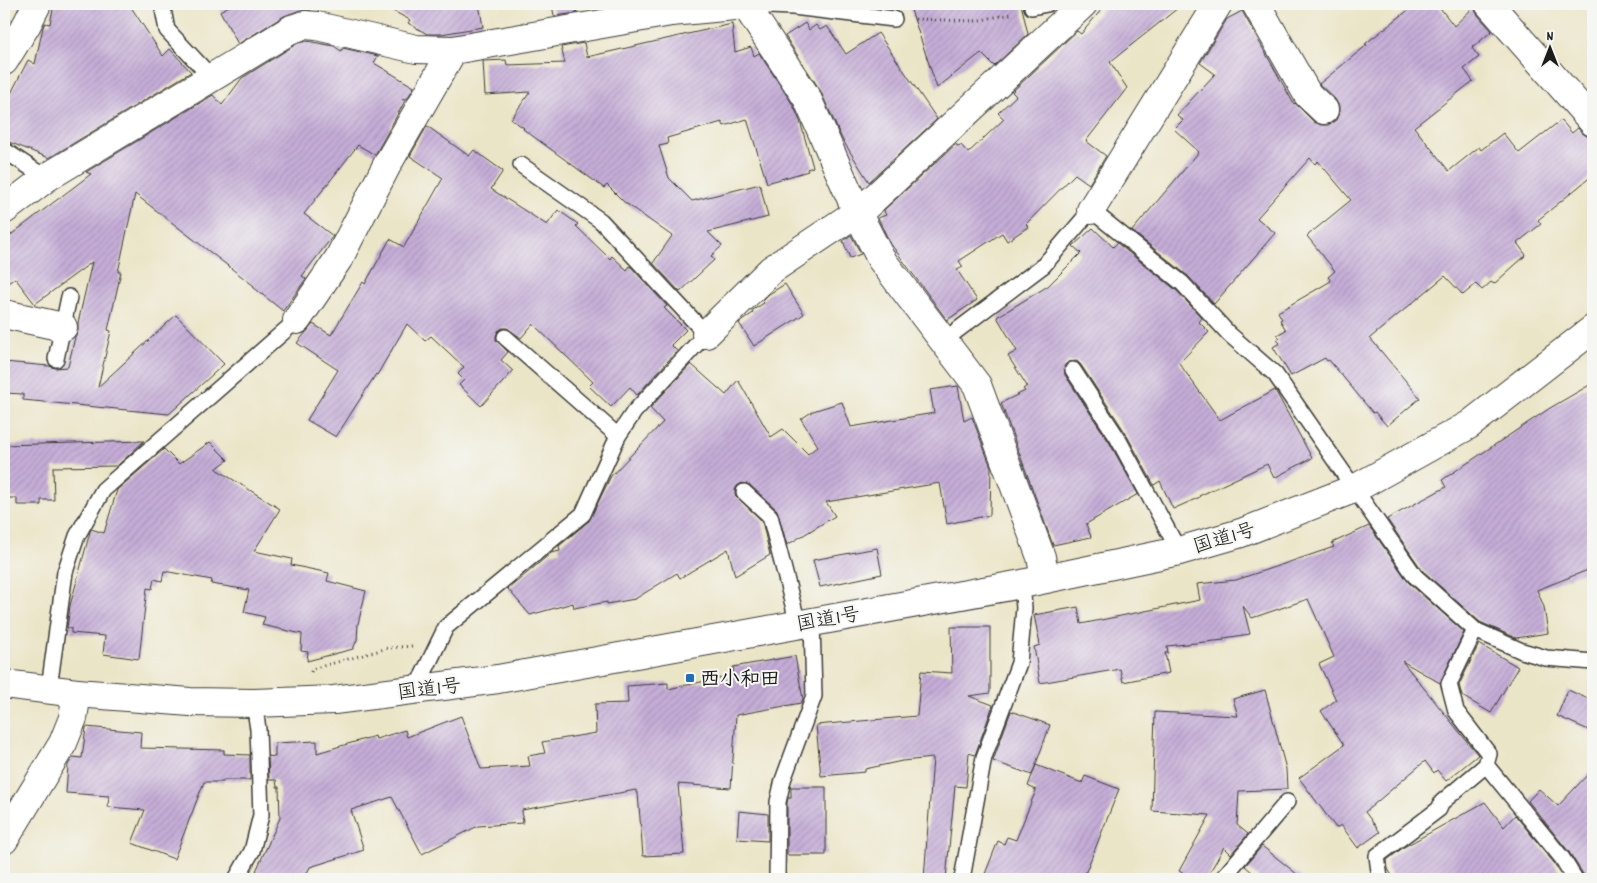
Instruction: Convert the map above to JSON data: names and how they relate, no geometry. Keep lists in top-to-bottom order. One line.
{"streets":{"main road":["国道1号"]},"places":{"transit":["西小和田"]},"north":"top"}
